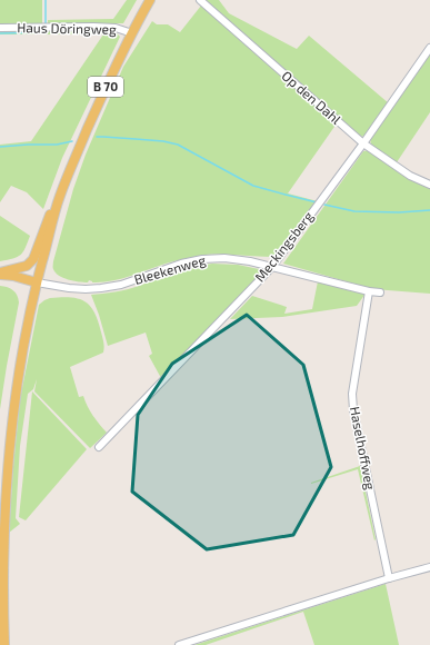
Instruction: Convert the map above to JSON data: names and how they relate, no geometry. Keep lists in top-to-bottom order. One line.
{"streets":{"main road":["B 70"],"street":["Haus Döringweg","Op den Dahl","Meckingsberg","Bleekenweg","Haselhoffweg"]},"crossings":[["Haus Döringweg","B 70"],["B 70","Bleekenweg"],["Op den Dahl","Meckingsberg"],["Meckingsberg","Bleekenweg"],["Bleekenweg","Haselhoffweg"]]}
